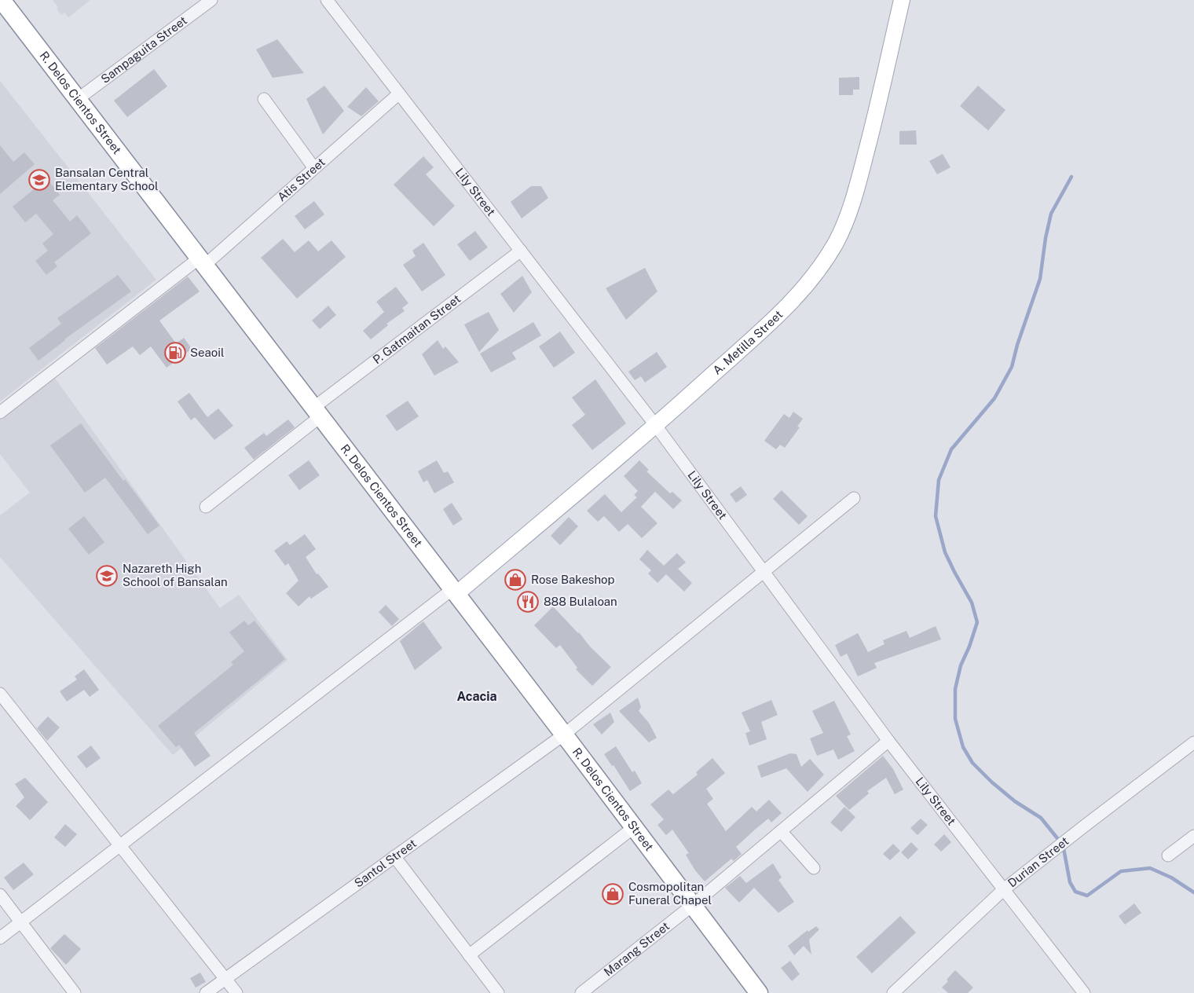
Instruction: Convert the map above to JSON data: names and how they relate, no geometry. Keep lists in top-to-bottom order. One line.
{"streets":{"highway":["R. Delos Cientos Street"],"main road":["A. Metilla Street"],"street":["Sampaguita Street","Atis Street","Lily Street","P. Gatmaitan Street","Durian Street","Santol Street","Marang Street"]},"crossings":[["Sampaguita Street","R. Delos Cientos Street"],["R. Delos Cientos Street","Atis Street"],["R. Delos Cientos Street","P. Gatmaitan Street"],["R. Delos Cientos Street","A. Metilla Street"],["R. Delos Cientos Street","Santol Street"],["R. Delos Cientos Street","Marang Street"],["Atis Street","Lily Street"],["Lily Street","P. Gatmaitan Street"],["Lily Street","A. Metilla Street"],["Lily Street","Durian Street"],["Lily Street","Santol Street"],["Lily Street","Marang Street"]],"districts":["Acacia"],"places":{"school or university":["Bansalan Central Elementary School","Nazareth High School of Bansalan"],"fuel station":["Seaoil"],"shop":["Rose Bakeshop","Cosmopolitan Funeral Chapel"],"restaurant":["888 Bulaloan"]}}
